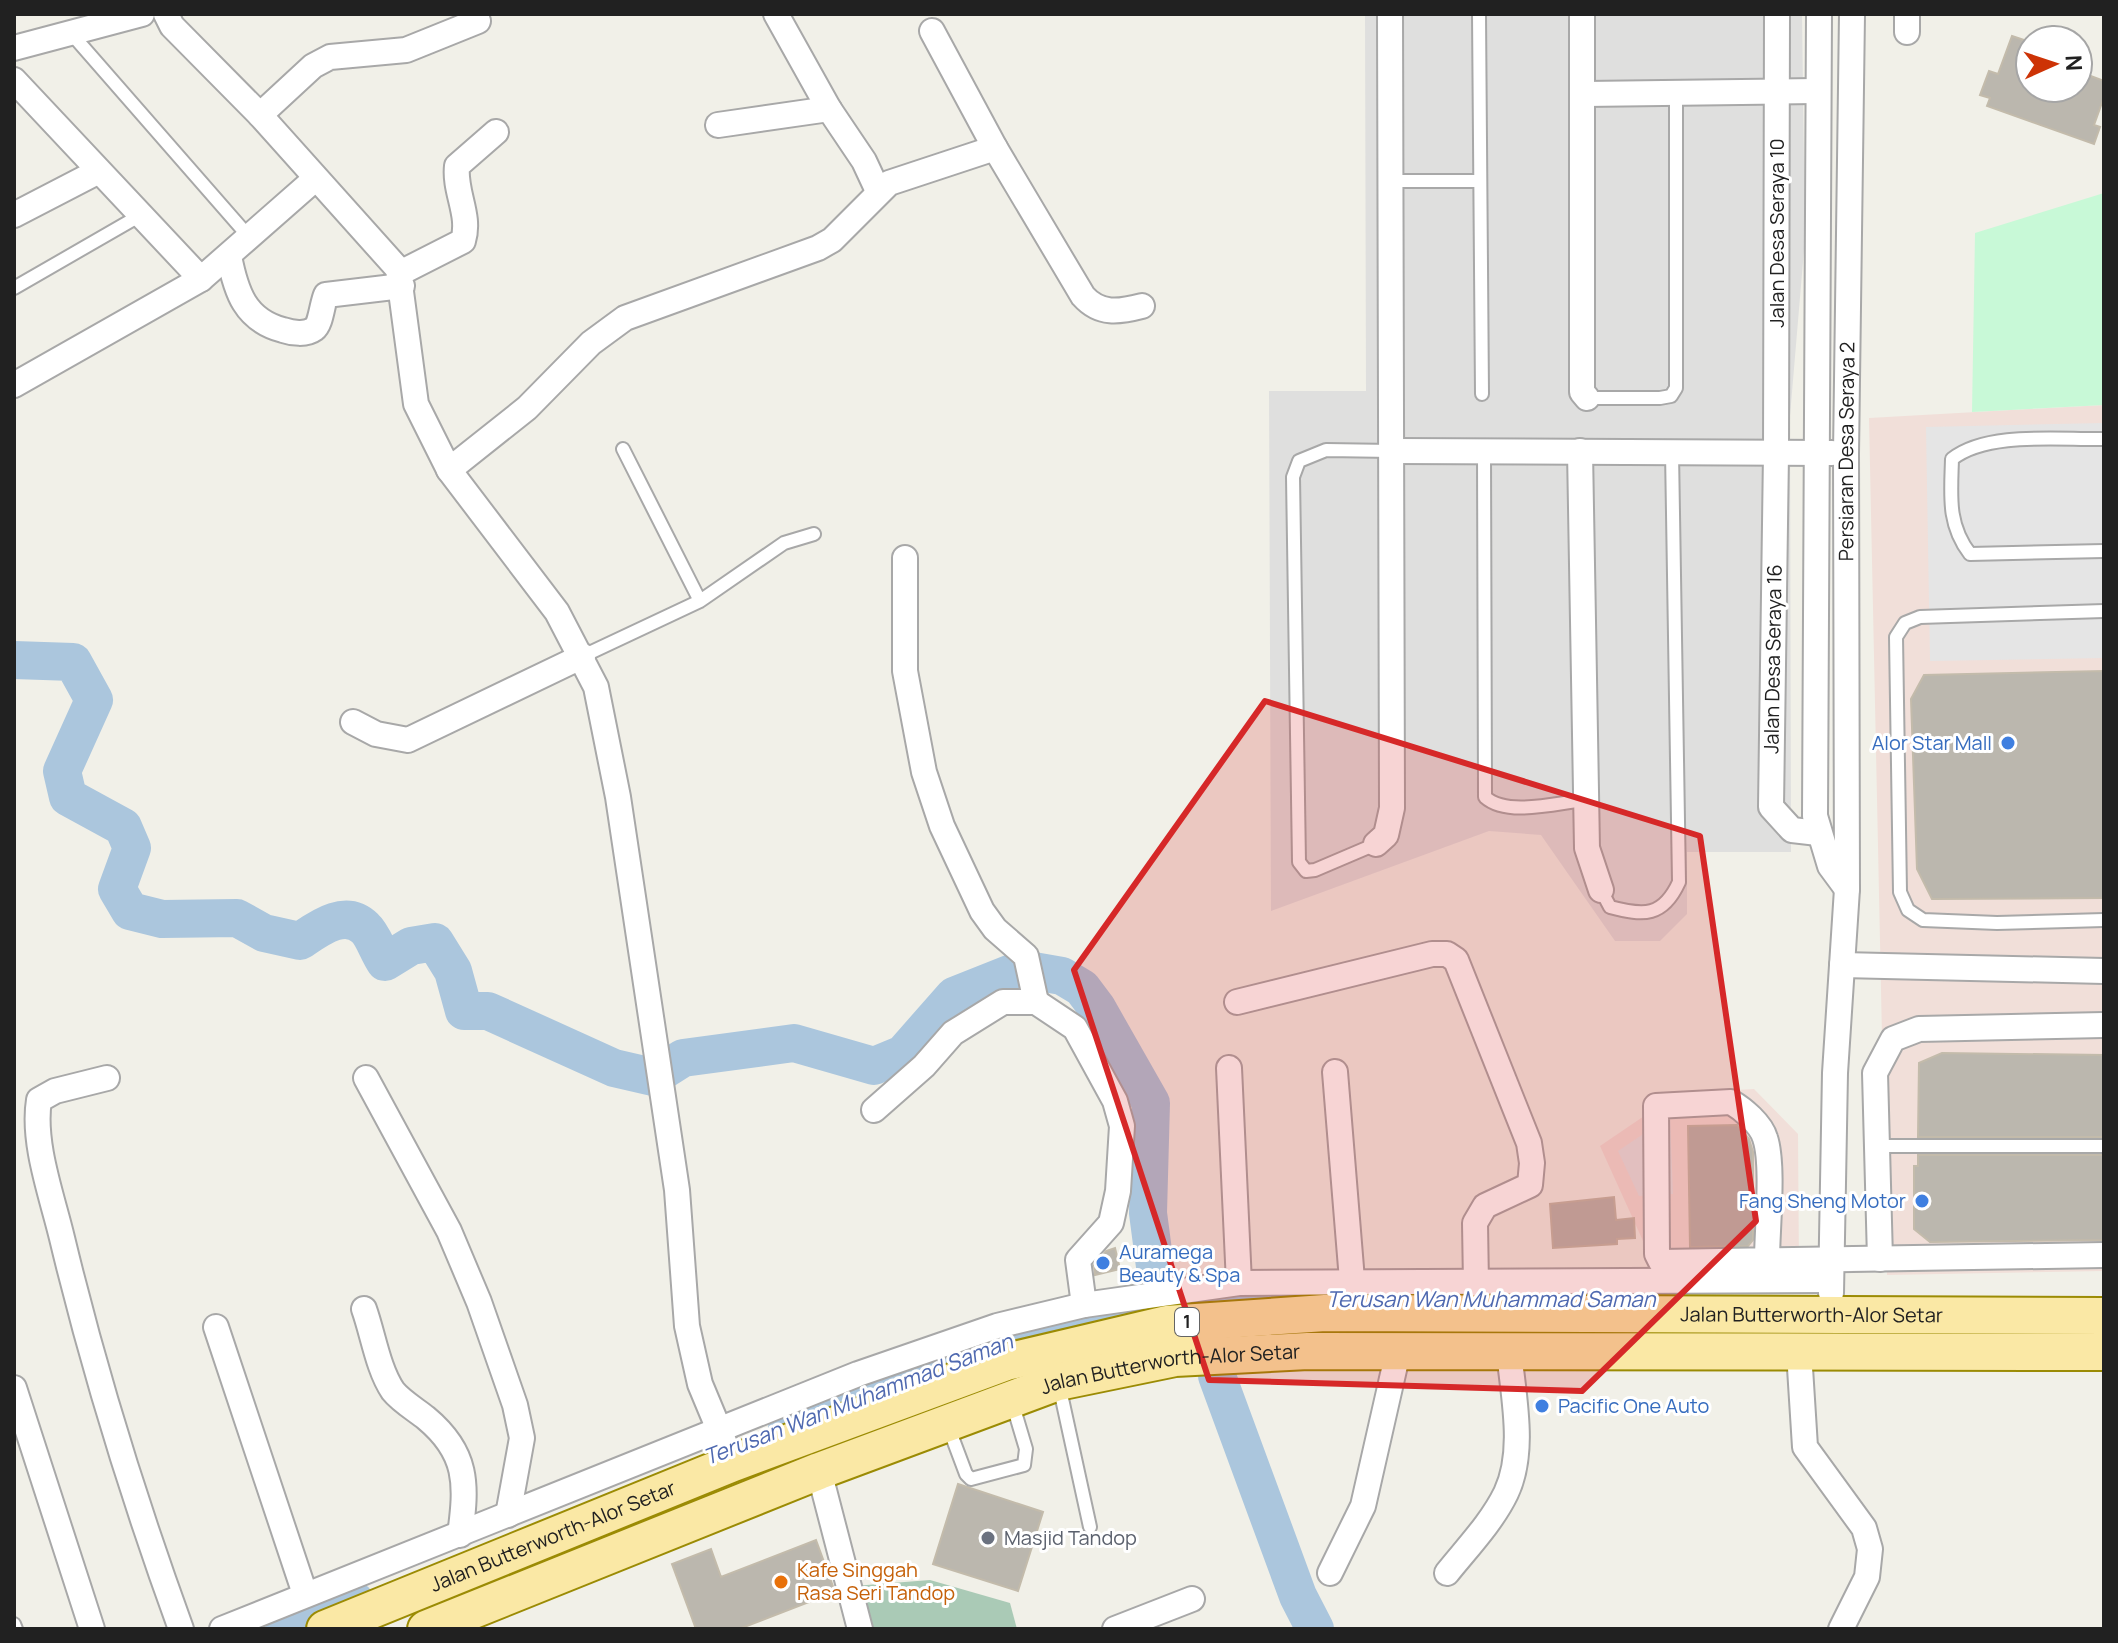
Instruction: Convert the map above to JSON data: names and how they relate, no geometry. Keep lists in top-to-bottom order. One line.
{"streets":{"main road":["Jalan Butterworth-Alor Setar","1"],"street":["Jalan Desa Seraya 10","Persiaran Desa Seraya 2","Jalan Desa Seraya 16"]},"crossings":[["Jalan Desa Seraya 10","Jalan Desa Seraya 16"],["Persiaran Desa Seraya 2","Jalan Desa Seraya 16"],["Persiaran Desa Seraya 2","Jalan Butterworth-Alor Setar"]],"water":["Terusan Wan Muhammad Saman"],"places":["Alor Star Mall","Fang Sheng Motor","Auramega Beauty & Spa","Pacific One Auto","Masjid Tandop","Kafe Singgah Rasa Seri Tandop"],"north":"right"}
